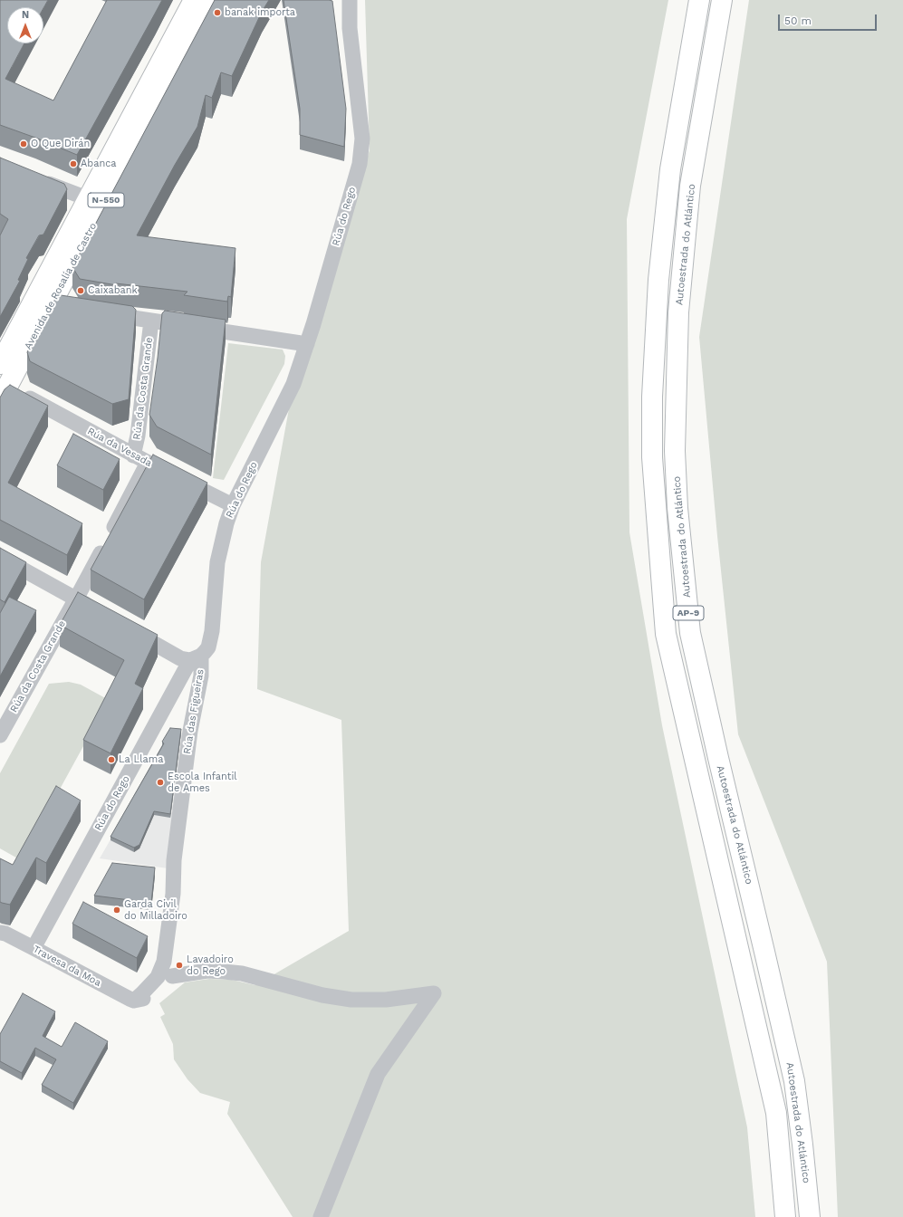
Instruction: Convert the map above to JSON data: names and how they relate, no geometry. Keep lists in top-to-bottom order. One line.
{"streets":{"highway":["N-550","Autoestrada do Atlántico","Avenida de Rosalía de Castro","AP-9"],"street":["Rúa do Rego","Rúa da Costa Grande","Rúa da Vesada","Rúa das Figueiras","Travesa da Moa"]},"crossings":[["Rúa do Rego","Rúa da Vesada"],["Rúa do Rego","Rúa das Figueiras"],["Rúa do Rego","Travesa da Moa"],["Avenida de Rosalía de Castro","Rúa da Vesada"],["Rúa da Costa Grande","Rúa da Vesada"],["Rúa das Figueiras","Travesa da Moa"]],"places":["banak importa","O Que Dirán","Abanca","Caixabank","La Llama","Escola Infantil de Ames","Garda Civil do Milladoiro","Lavadoiro do Rego"],"scale_bar":"50 m","north":"top"}
